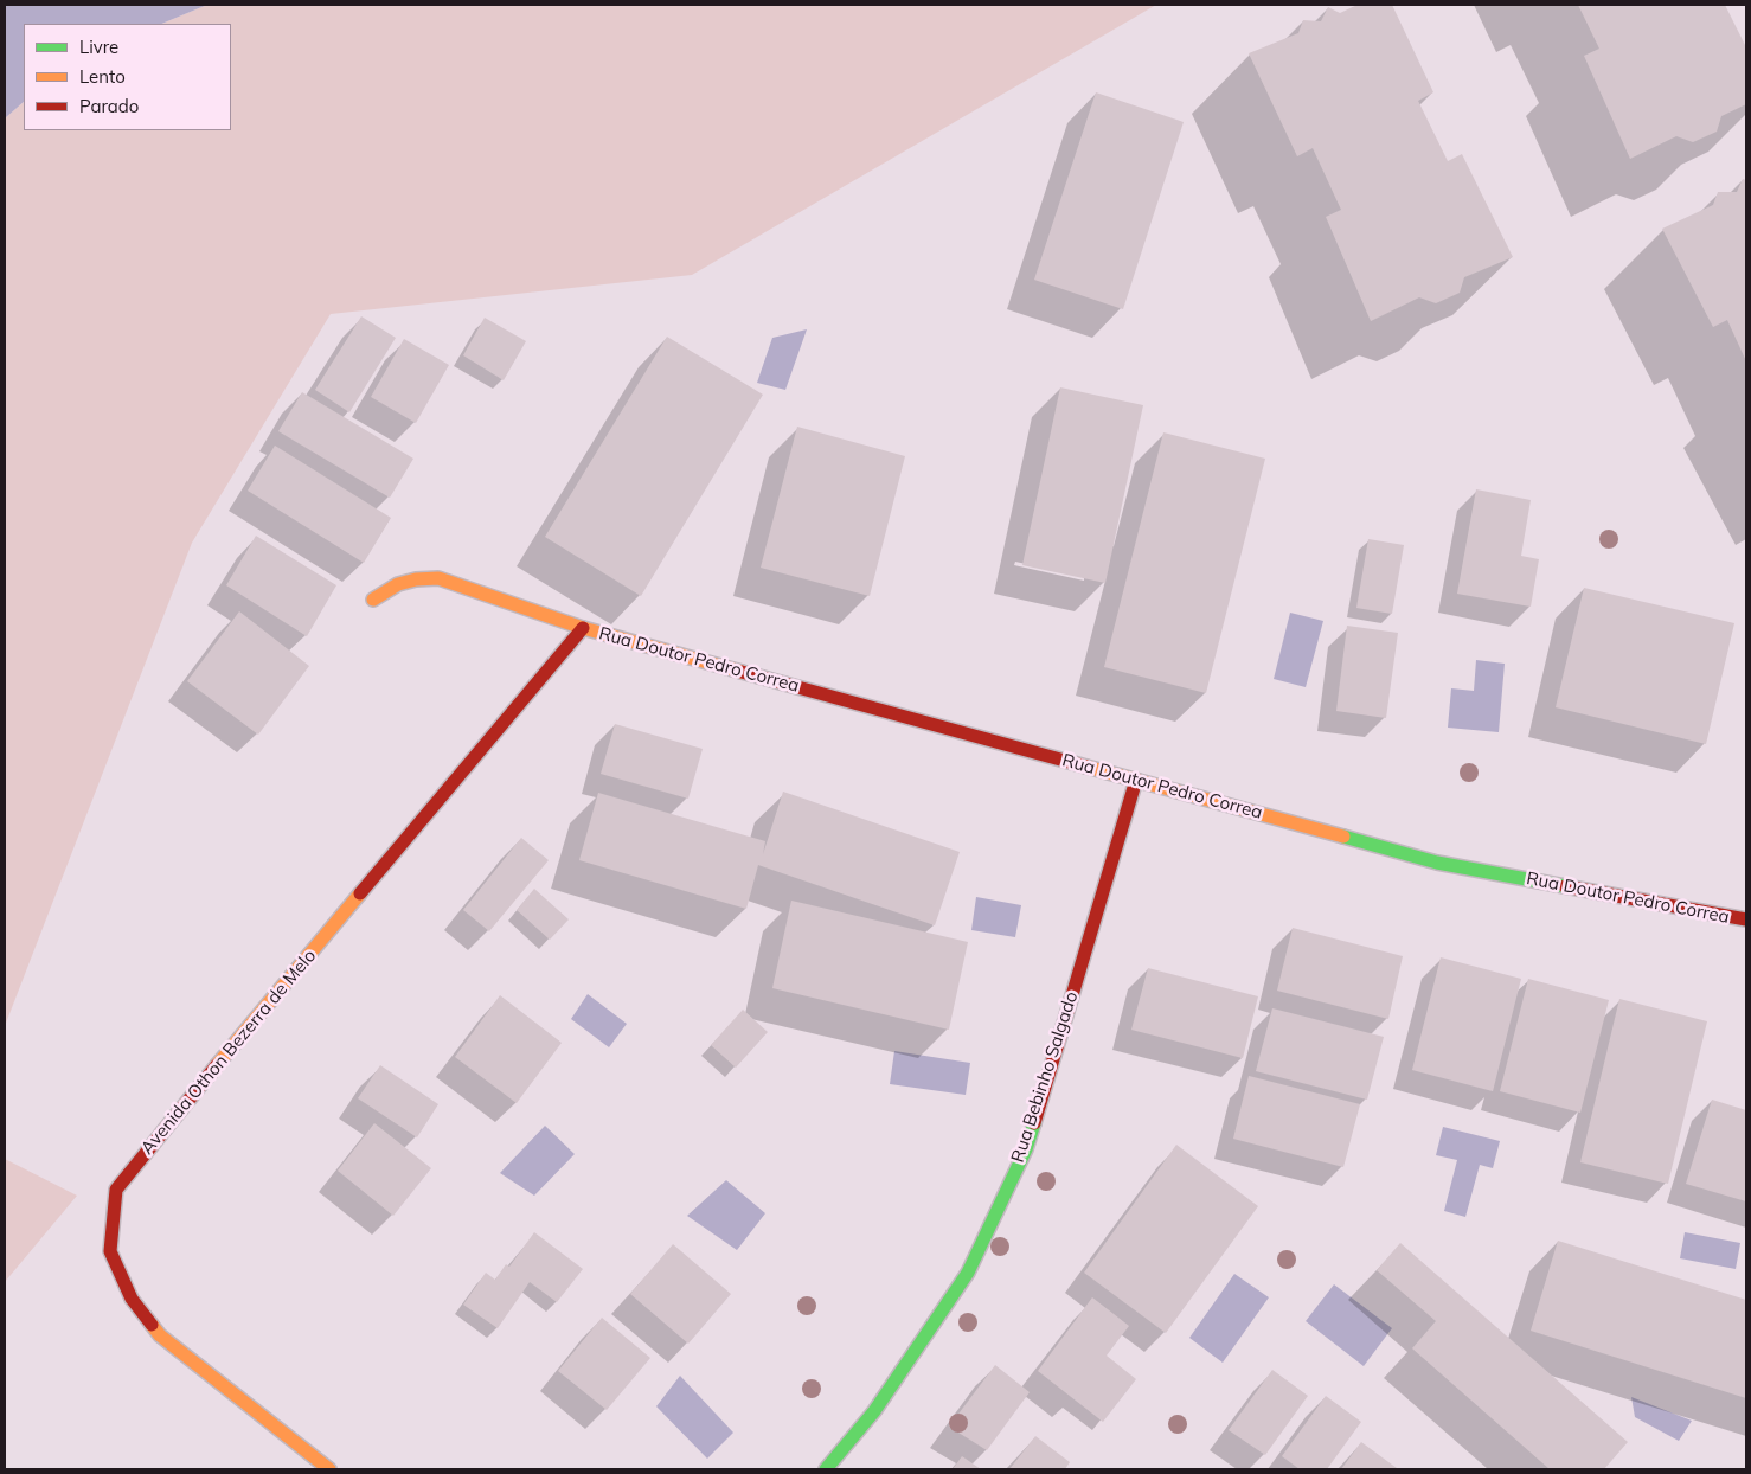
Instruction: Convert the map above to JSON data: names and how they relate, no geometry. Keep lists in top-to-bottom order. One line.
{"streets":{"street":["Rua Doutor Pedro Correa","Avenida Othon Bezerra de Melo","Rua Bebinho Salgado"]},"crossings":[["Rua Doutor Pedro Correa","Avenida Othon Bezerra de Melo"],["Rua Doutor Pedro Correa","Rua Bebinho Salgado"]],"legend":["Livre","Lento","Parado"]}
